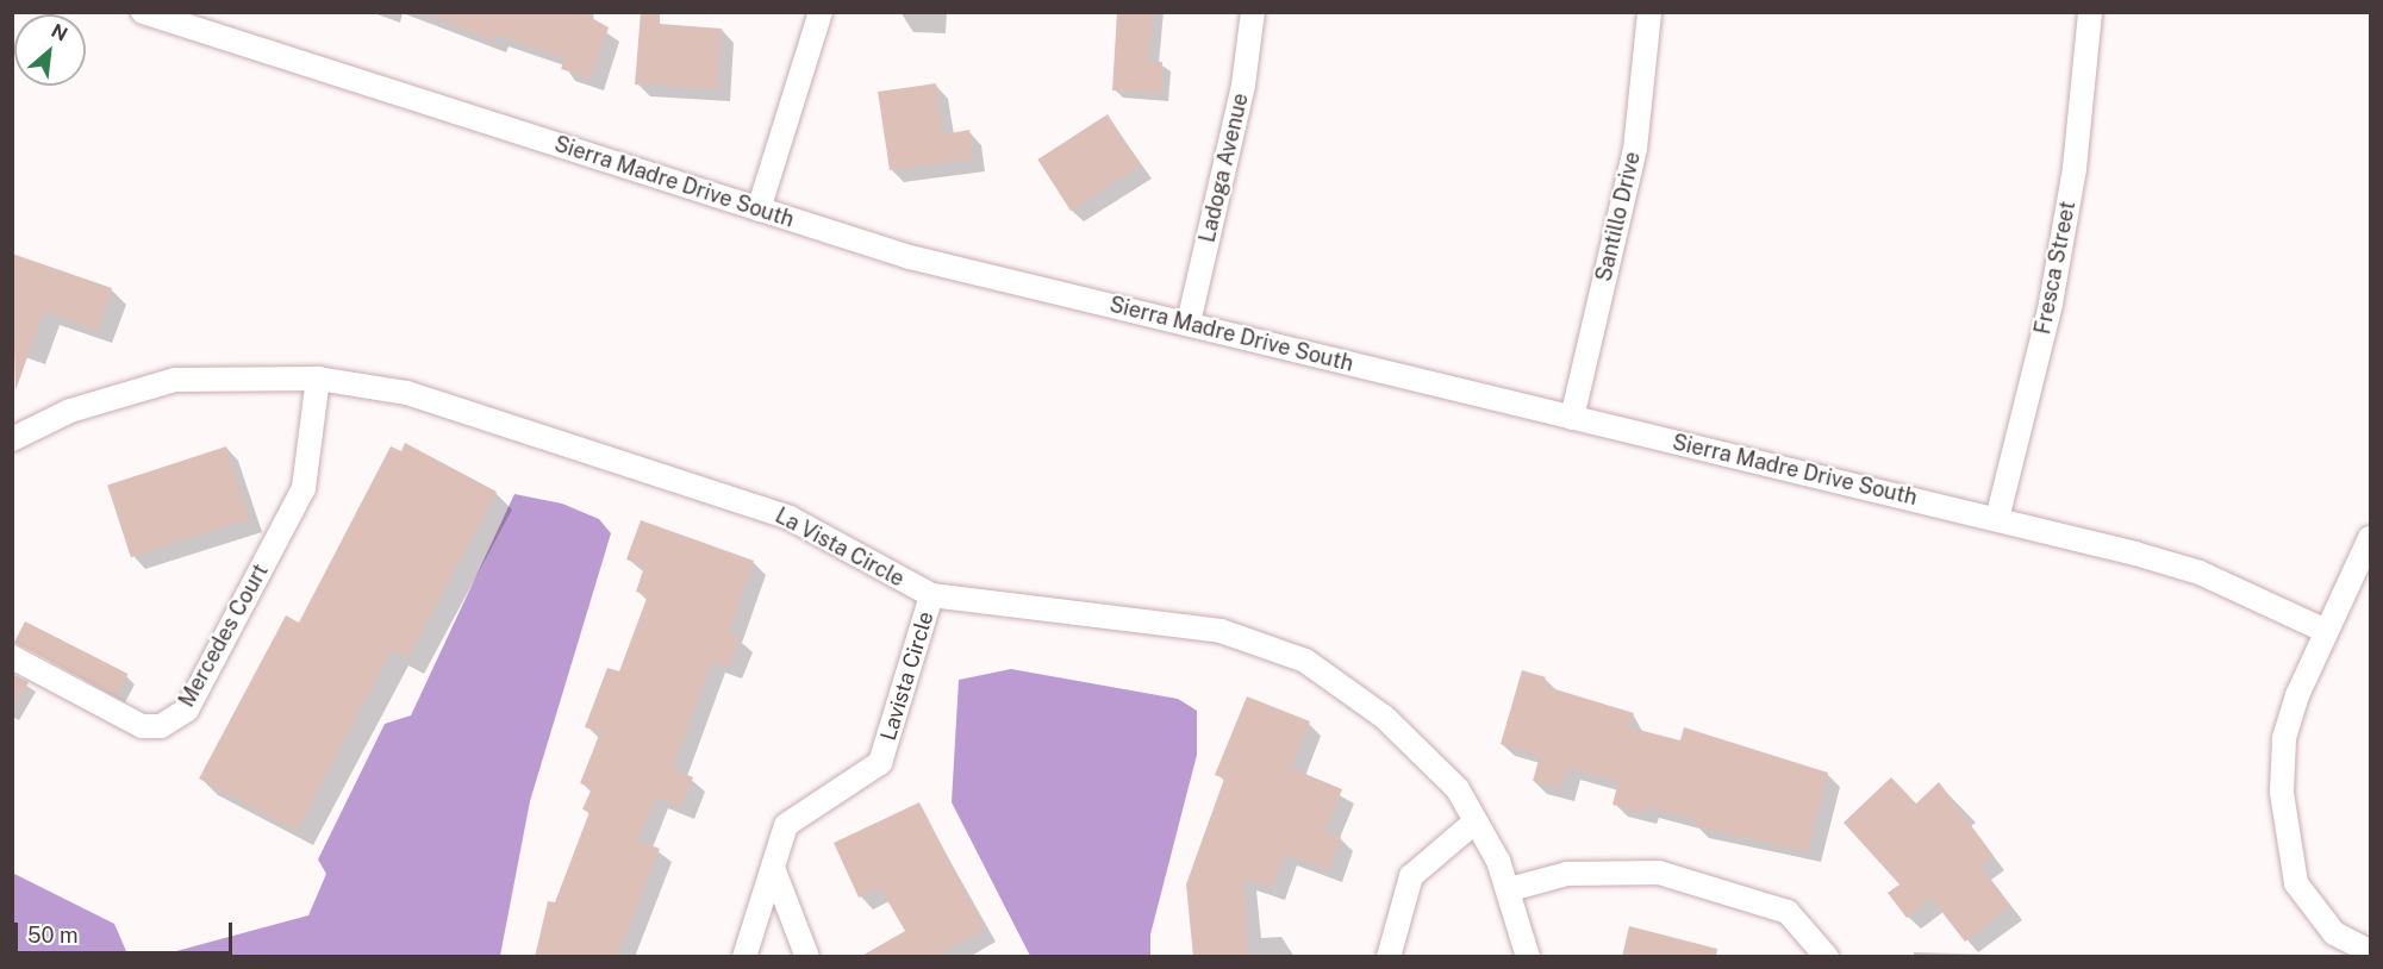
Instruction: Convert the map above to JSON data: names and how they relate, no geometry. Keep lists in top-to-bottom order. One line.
{"streets":{"street":["Ladoga Avenue","Sierra Madre Drive South","Santillo Drive","Fresca Street","La Vista Circle","Mercedes Court","Lavista Circle"]},"crossings":[["Ladoga Avenue","Sierra Madre Drive South"],["Sierra Madre Drive South","Santillo Drive"],["Sierra Madre Drive South","Fresca Street"],["La Vista Circle","Mercedes Court"],["La Vista Circle","Lavista Circle"]],"scale_bar":"50 m","north":"top right"}
